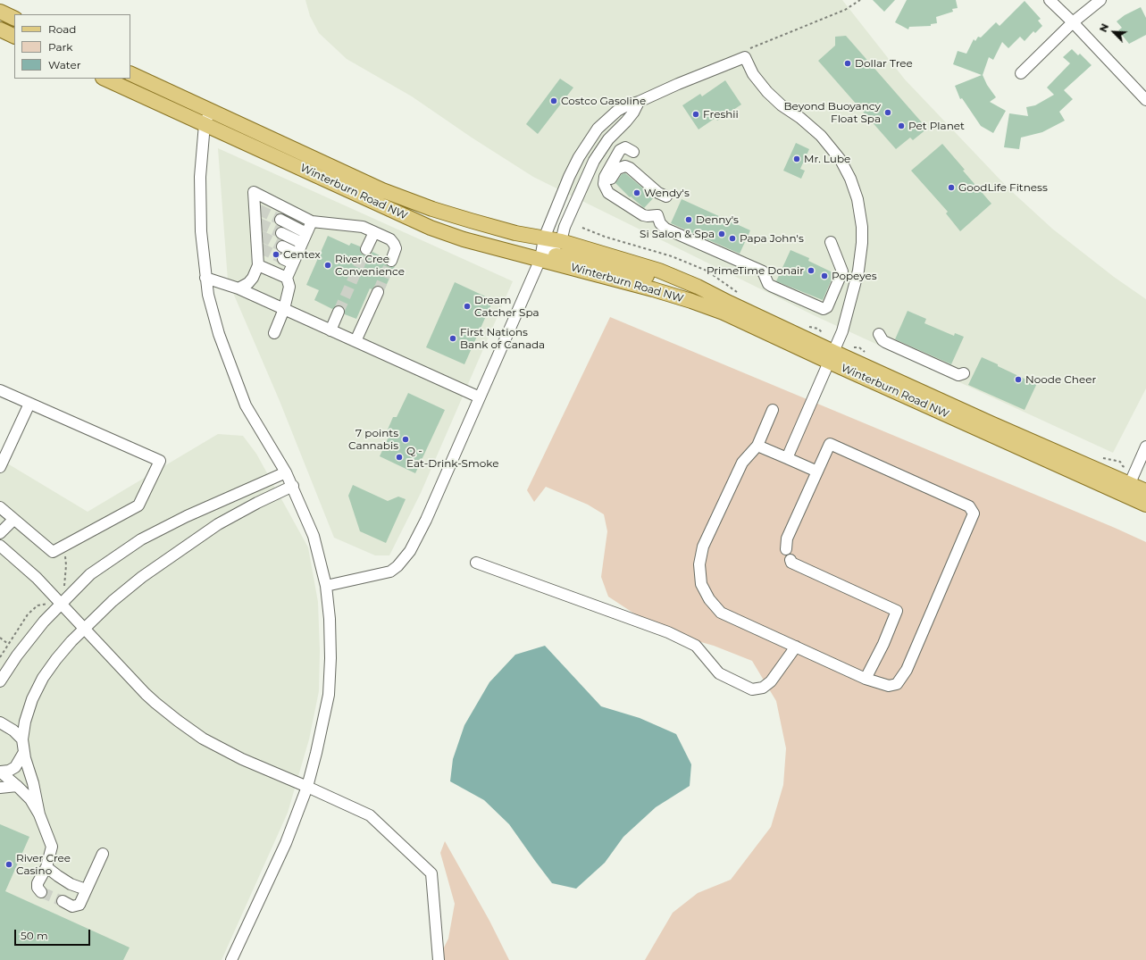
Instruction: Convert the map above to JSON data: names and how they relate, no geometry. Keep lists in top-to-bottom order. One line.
{"streets":{"main road":["Winterburn Road NW"]},"places":["Dollar Tree","Costco Gasoline","Beyond Buoyancy Float Spa","Freshii","Pet Planet","Mr. Lube","GoodLife Fitness","Wendy's","Denny's","Si Salon & Spa","Papa John's","Centex","River Cree Convenience","PrimeTime Donair","Popeyes","Dream Catcher Spa","First Nations Bank of Canada","Noode Cheer","7 points Cannabis","Q - Eat-Drink-Smoke","River Cree Casino"],"legend":["Road","Park","Water"],"scale_bar":"50 m","north":"top left"}
